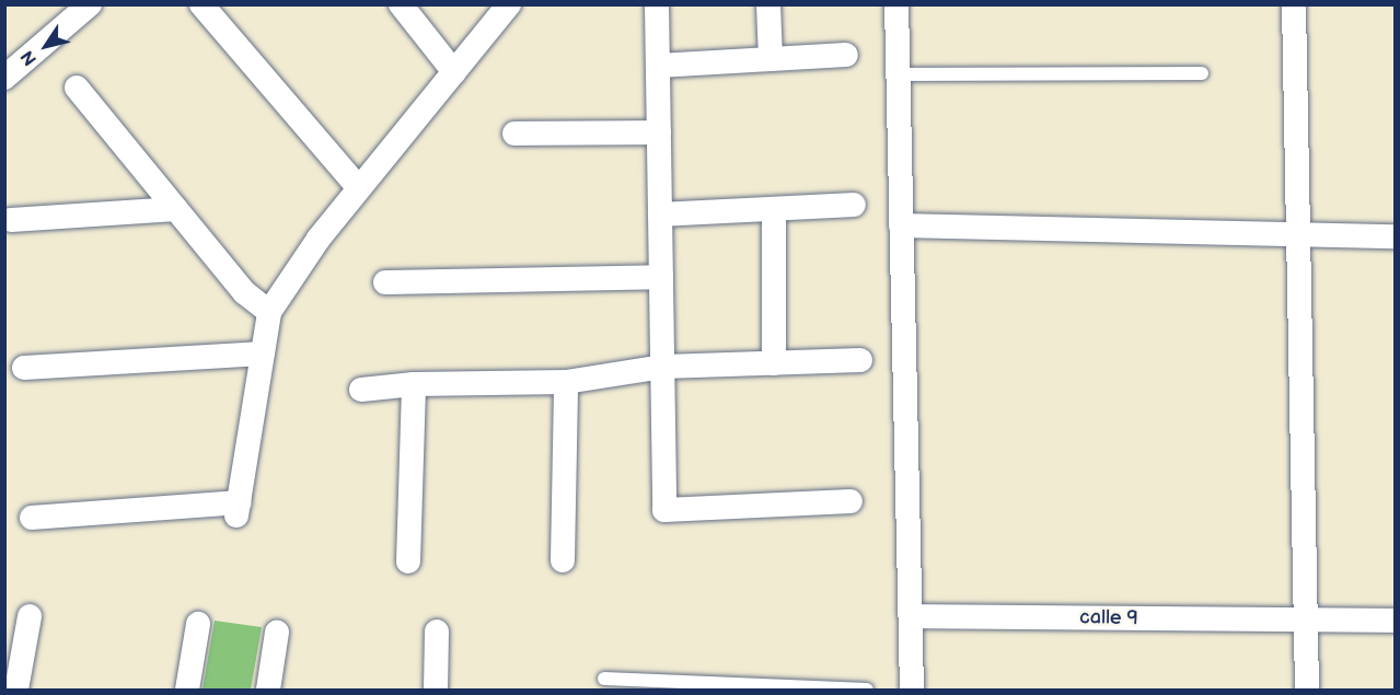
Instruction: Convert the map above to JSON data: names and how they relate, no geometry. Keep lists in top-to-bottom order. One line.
{"streets":{"street":["calle 9"]},"north":"bottom left"}
